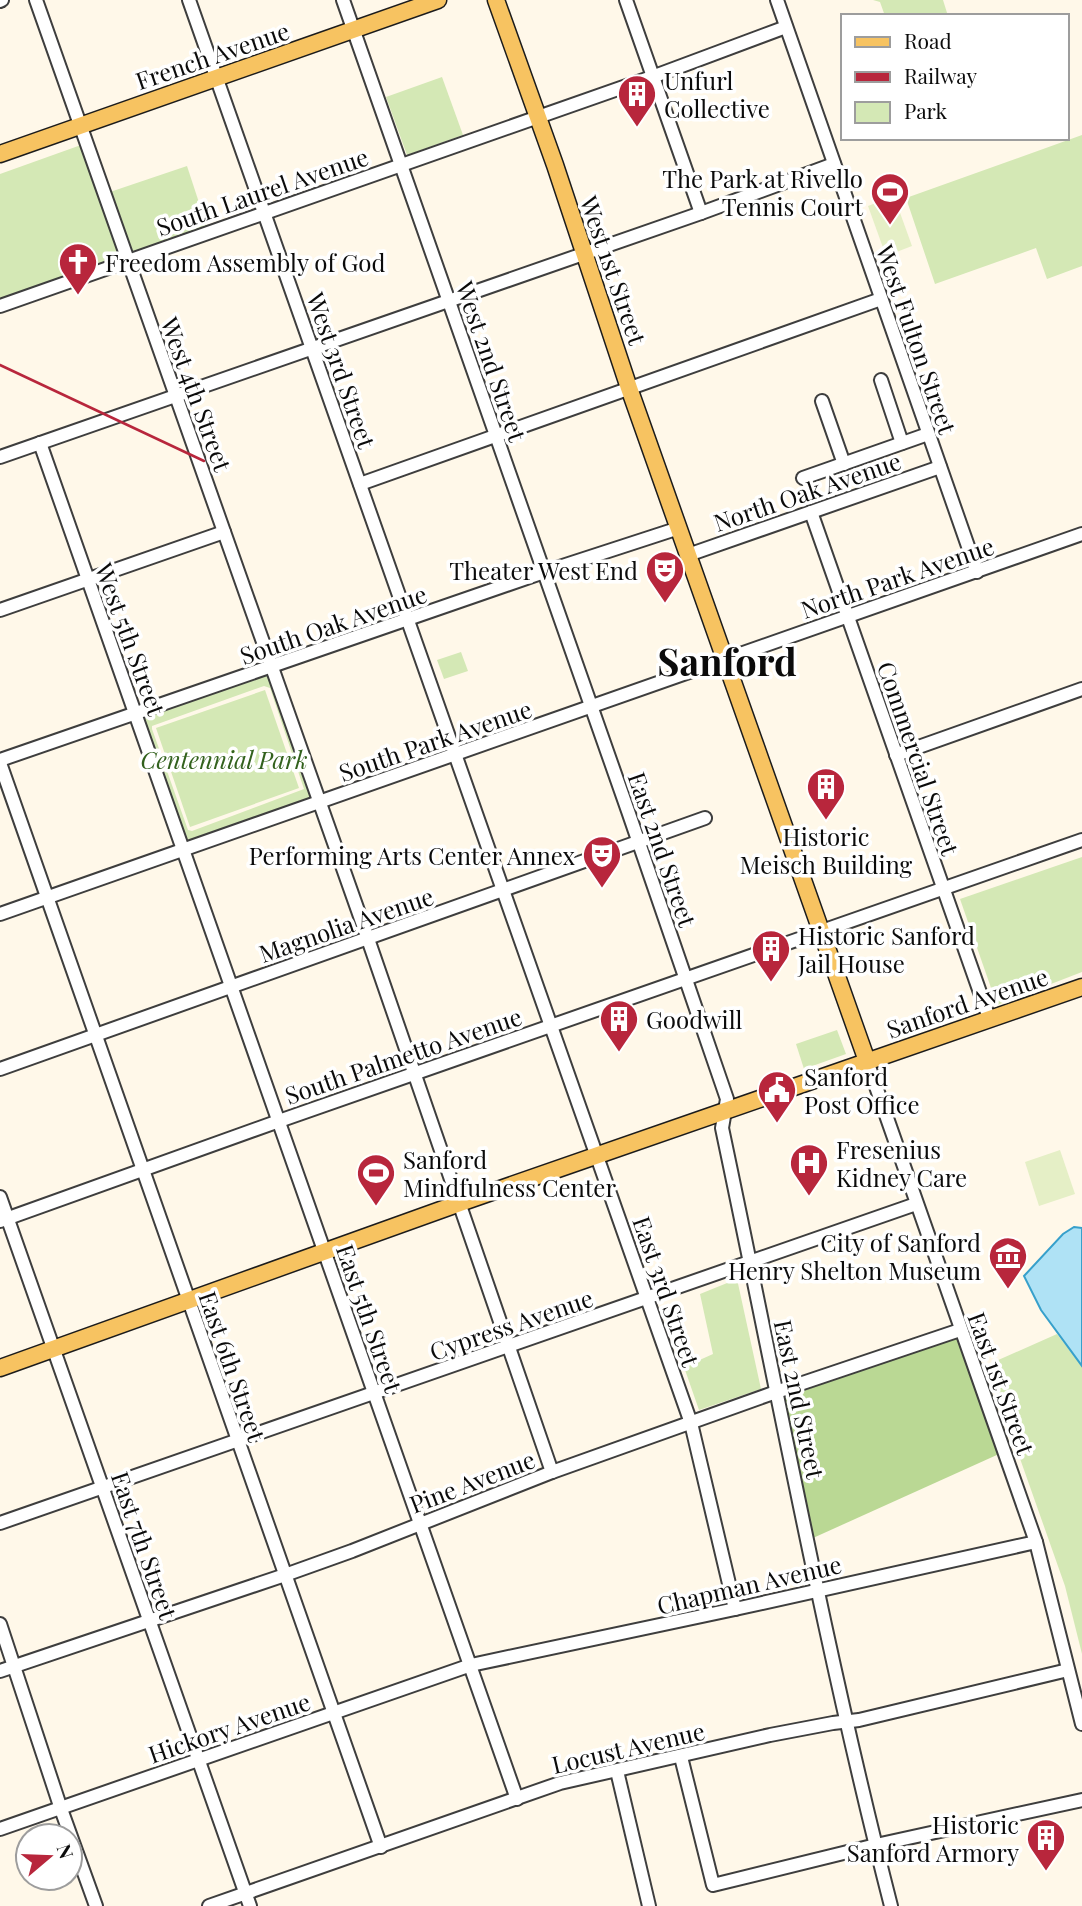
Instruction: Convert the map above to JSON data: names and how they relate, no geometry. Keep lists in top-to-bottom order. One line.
{"streets":{"main road":["French Avenue","West 1st Street","Sanford Avenue"],"street":["South Laurel Avenue","West Fulton Street","West 2nd Street","West 3rd Street","West 4th Street","North Oak Avenue","North Park Avenue","South Oak Avenue","West 5th Street","South Park Avenue","Commercial Street","East 2nd Street","Magnolia Avenue","South Palmetto Avenue","East 3rd Street","East 5th Street","Cypress Avenue","East 6th Street","East 1st Street","Pine Avenue","East 7th Street","Chapman Avenue","Hickory Avenue","Locust Avenue"]},"crossings":[["French Avenue","West 2nd Street"],["French Avenue","West 3rd Street"],["French Avenue","West 4th Street"],["South Laurel Avenue","West 1st Street"],["South Laurel Avenue","West Fulton Street"],["South Laurel Avenue","West 2nd Street"],["South Laurel Avenue","West 3rd Street"],["South Laurel Avenue","West 4th Street"],["West 1st Street","North Oak Avenue"],["West 1st Street","North Park Avenue"],["West 1st Street","South Oak Avenue"],["West 1st Street","South Park Avenue"],["West 1st Street","Sanford Avenue"],["West 1st Street","South Palmetto Avenue"],["West 1st Street","East 1st Street"],["West Fulton Street","North Oak Avenue"],["West Fulton Street","North Park Avenue"],["West 2nd Street","South Oak Avenue"],["West 2nd Street","South Park Avenue"],["West 2nd Street","East 2nd Street"],["West 3rd Street","South Oak Avenue"],["West 3rd Street","South Park Avenue"],["West 3rd Street","East 3rd Street"],["West 4th Street","South Oak Avenue"],["West 4th Street","South Park Avenue"],["West 4th Street","Magnolia Avenue"],["West 4th Street","Sanford Avenue"],["West 4th Street","South Palmetto Avenue"],["West 4th Street","Cypress Avenue"],["West 4th Street","Pine Avenue"],["North Oak Avenue","Commercial Street"],["North Park Avenue","South Park Avenue"],["North Park Avenue","Commercial Street"],["South Oak Avenue","West 5th Street"],["South Oak Avenue","East 6th Street"],["West 5th Street","South Park Avenue"],["West 5th Street","East 5th Street"],["South Park Avenue","East 2nd Street"],["South Park Avenue","East 3rd Street"],["South Park Avenue","East 5th Street"],["South Park Avenue","East 6th Street"],["Commercial Street","Sanford Avenue"],["Commercial Street","South Palmetto Avenue"],["East 2nd Street","Magnolia Avenue"],["East 2nd Street","Sanford Avenue"],["East 2nd Street","South Palmetto Avenue"],["East 2nd Street","Cypress Avenue"],["East 2nd Street","Pine Avenue"],["East 2nd Street","Chapman Avenue"],["East 2nd Street","Locust Avenue"],["Magnolia Avenue","East 3rd Street"],["Magnolia Avenue","East 5th Street"],["Magnolia Avenue","East 6th Street"],["Sanford Avenue","East 3rd Street"],["Sanford Avenue","East 5th Street"],["Sanford Avenue","East 6th Street"],["Sanford Avenue","East 1st Street"],["Sanford Avenue","East 7th Street"],["South Palmetto Avenue","East 3rd Street"],["South Palmetto Avenue","East 5th Street"],["South Palmetto Avenue","East 6th Street"],["South Palmetto Avenue","East 7th Street"],["East 3rd Street","Cypress Avenue"],["East 3rd Street","Pine Avenue"],["East 3rd Street","Chapman Avenue"],["East 5th Street","Cypress Avenue"],["East 5th Street","Pine Avenue"],["East 5th Street","Chapman Avenue"],["East 5th Street","Hickory Avenue"],["East 5th Street","Locust Avenue"],["Cypress Avenue","East 6th Street"],["Cypress Avenue","East 1st Street"],["Cypress Avenue","East 7th Street"],["East 6th Street","Pine Avenue"],["East 6th Street","Hickory Avenue"],["East 6th Street","Locust Avenue"],["East 1st Street","Pine Avenue"],["East 1st Street","Chapman Avenue"],["East 1st Street","Locust Avenue"],["Pine Avenue","East 7th Street"],["East 7th Street","Hickory Avenue"],["East 7th Street","Locust Avenue"],["Chapman Avenue","Hickory Avenue"]],"districts":["Sanford"],"parks":["Centennial Park"],"places":{"building":["Unfurl Collective","Historic Meisch Building","Historic Sanford Jail House","Goodwill","Historic Sanford Armory"],"sports":["The Park at Rivello Tennis Court","Sanford Mindfulness Center"],"church":["Freedom Assembly of God"],"theatre":["Theater West End","Performing Arts Center Annex"],"public building":["Sanford Post Office"],"hospital":["Fresenius Kidney Care"],"museum":["City of Sanford Henry Shelton Museum"]},"legend":["Road","Railway","Park"],"north":"right"}
